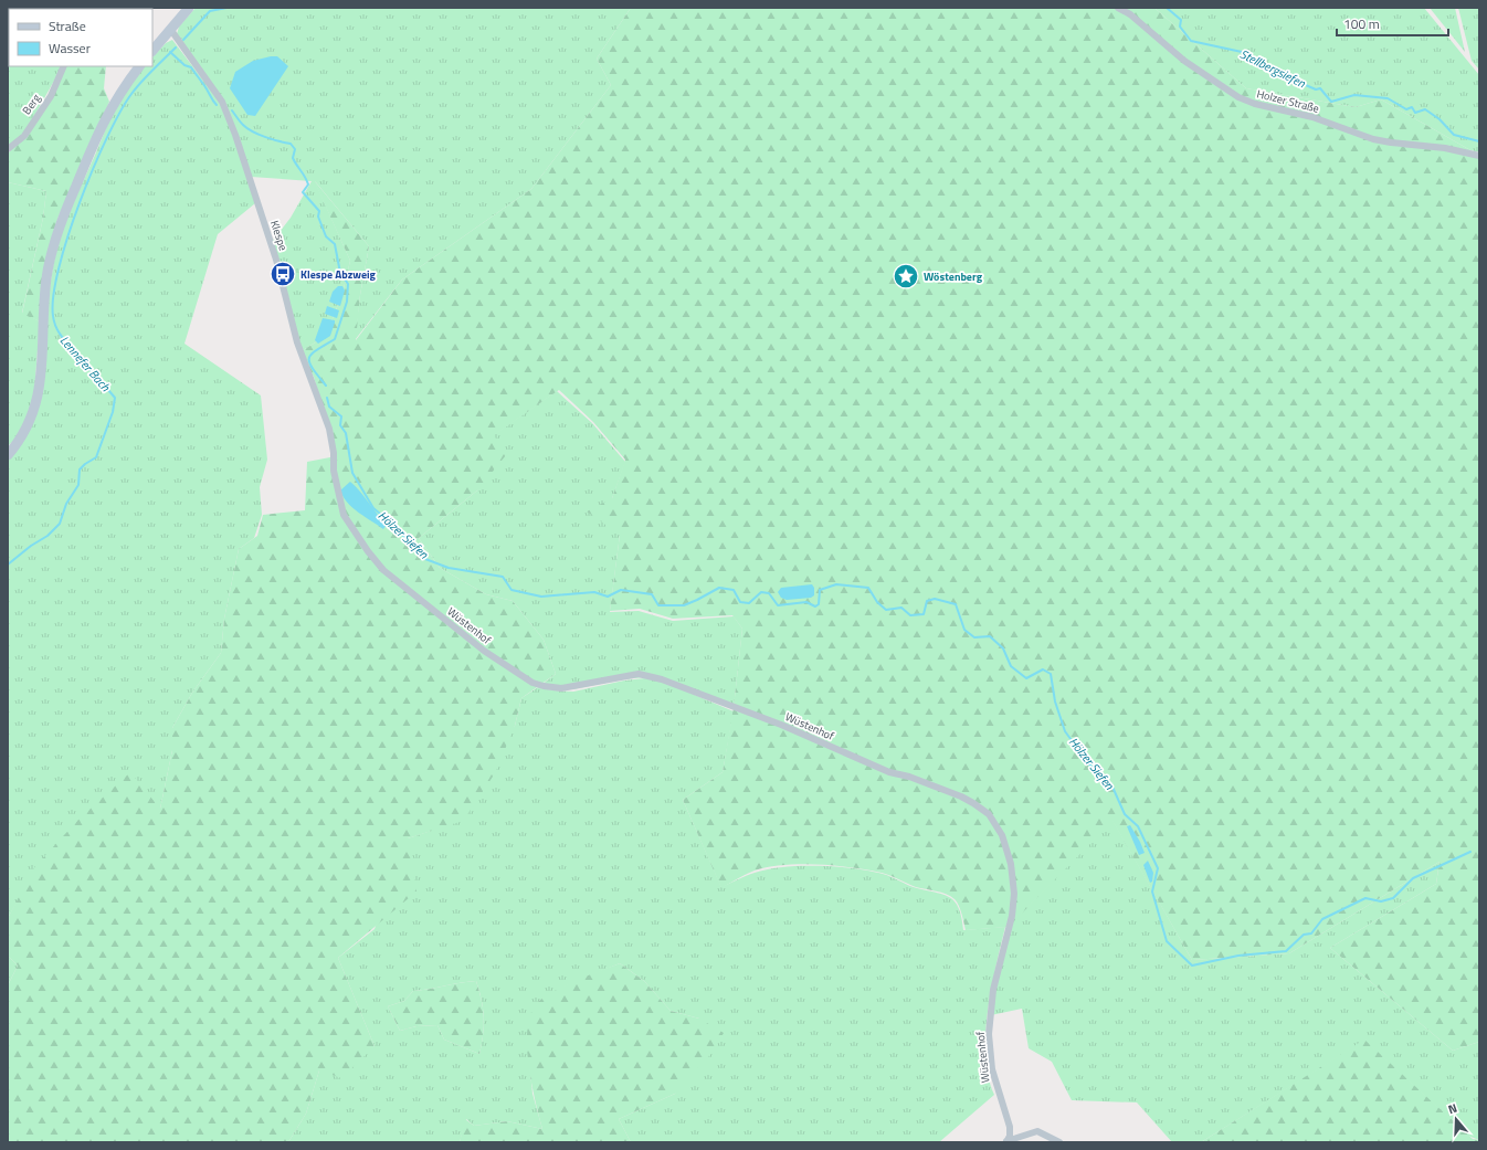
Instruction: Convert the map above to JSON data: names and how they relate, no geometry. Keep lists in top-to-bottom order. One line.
{"streets":{"street":["Holzer Straße","Berg","Klespe","Wüstenhof"]},"crossings":[["Klespe","Wüstenhof"]],"water":["Stellbergsiefen","Lennefer Bach","Hölzer Siefen"],"places":{"bus stop":["Klespe Abzweig"],"place":["Wöstenberg"]},"legend":["Straße","Wasser"],"scale_bar":"100 m","north":"top"}
